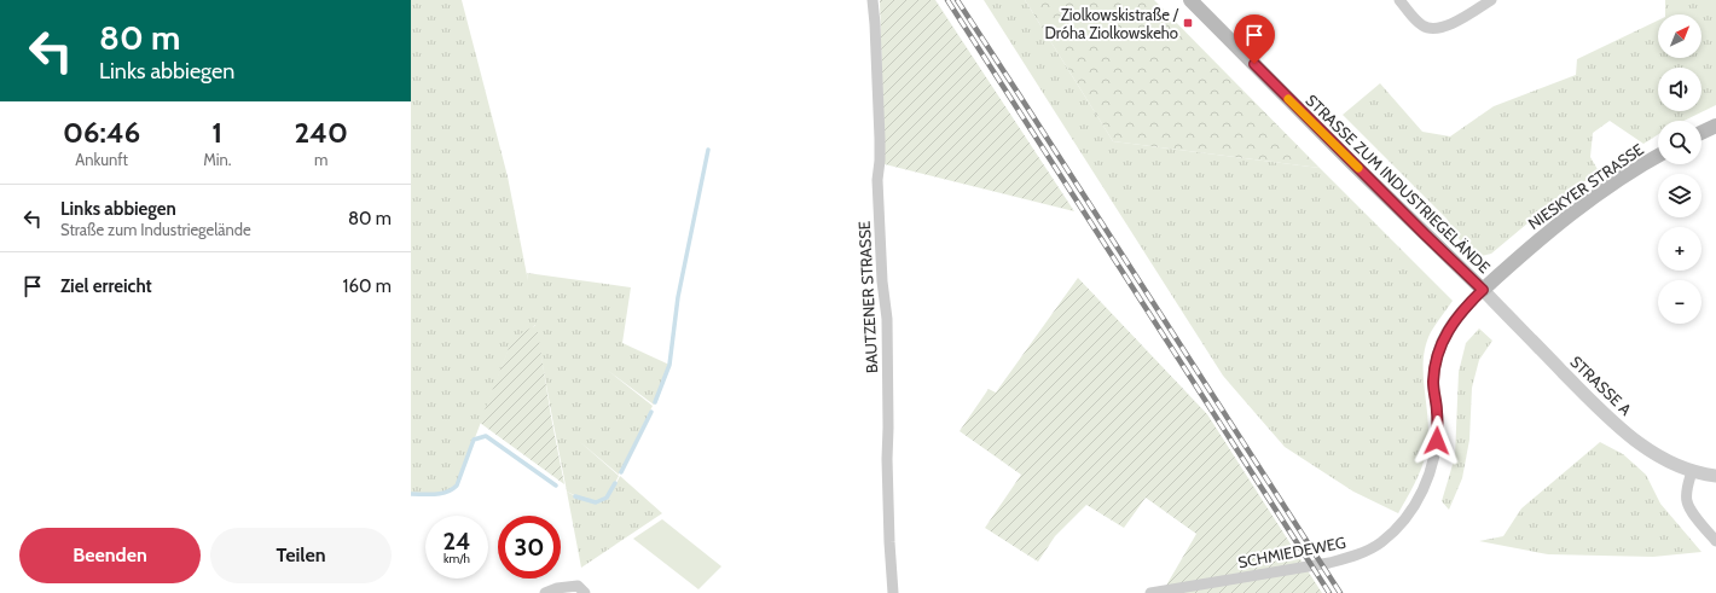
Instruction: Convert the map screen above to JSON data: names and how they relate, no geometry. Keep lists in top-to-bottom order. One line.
{"streets":{"main road":["STRASSE ZUM INDUSTRIEGELÄNDE","NIESKYER STRASSE"],"street":["BAUTZENER STRASSE","STRASSE A","SCHMIEDEWEG"]},"crossings":[["STRASSE ZUM INDUSTRIEGELÄNDE","NIESKYER STRASSE"],["STRASSE ZUM INDUSTRIEGELÄNDE","STRASSE A"],["STRASSE ZUM INDUSTRIEGELÄNDE","SCHMIEDEWEG"],["NIESKYER STRASSE","STRASSE A"]],"places":{"transit":["Ziolkowskistraße / Dróha Ziolkowskeho"]},"north":"top right","page":{"turn":["80 m","Links abbiegen"],"map_buttons":["+","−"],"eta":["06:46","Ankunft","1","Min.","240","m"],"list":[{"name":"Links abbiegen","note":"Straße zum Industriegelände","value":"80 m"},{"name":"Ziel erreicht","value":"160 m"}],"speed":"24 km/h","limit":"30","buttons":["Beenden","Teilen"]}}
